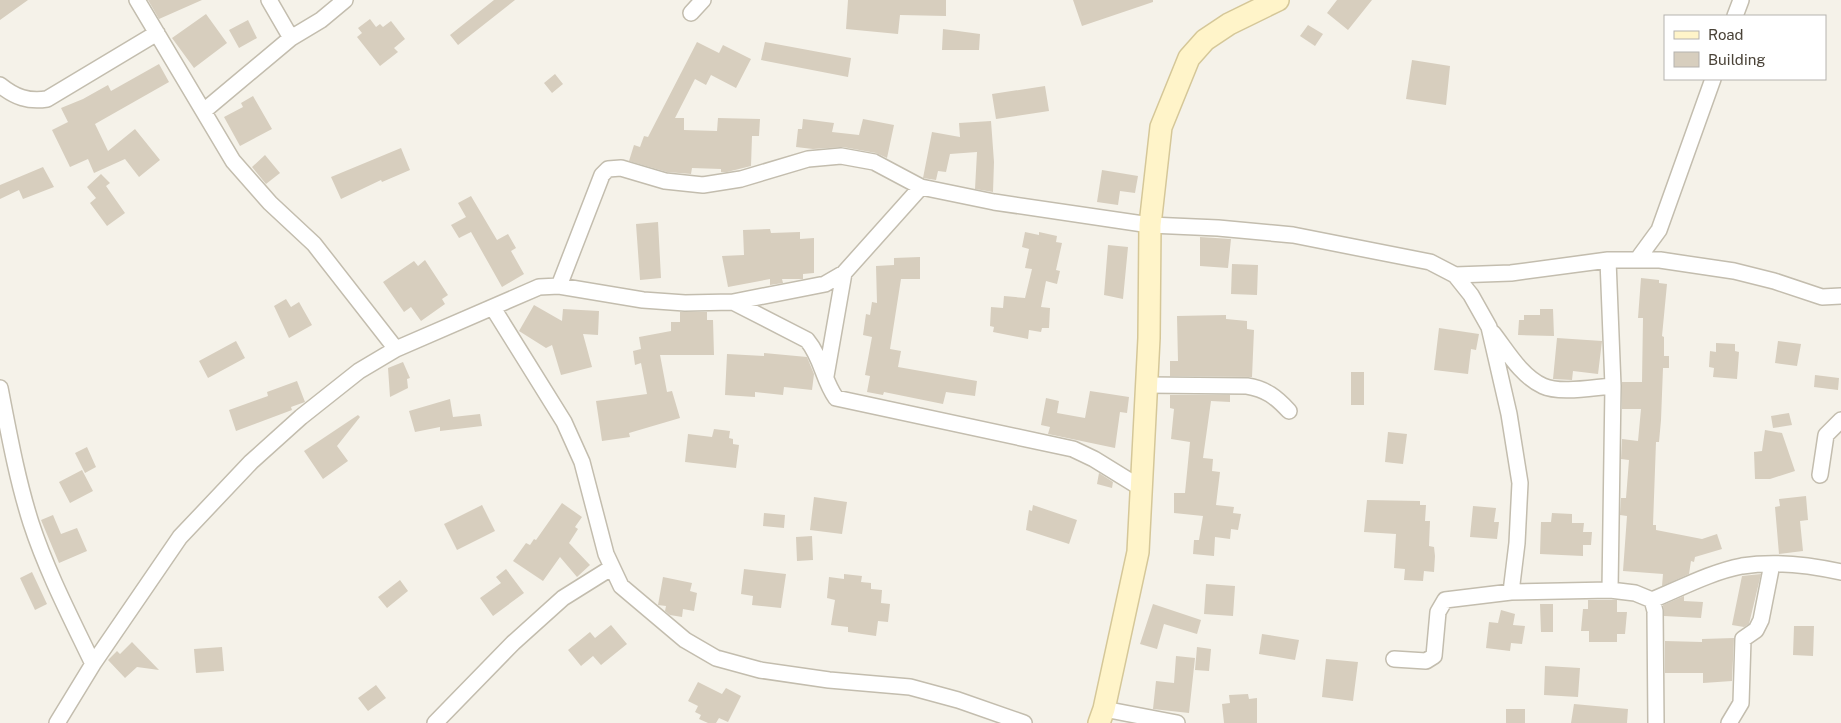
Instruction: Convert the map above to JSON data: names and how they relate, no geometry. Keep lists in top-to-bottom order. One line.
{"legend":["Road","Building"]}
